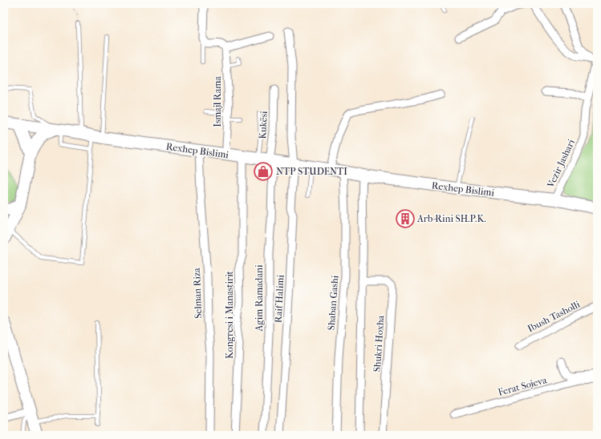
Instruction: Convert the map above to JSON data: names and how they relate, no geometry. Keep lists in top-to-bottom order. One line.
{"streets":{"main road":["Rexhep Bislimi"],"street":["Ismajl Rama","Kukësi","Vezir Jashari","Selman Riza","Agim Ramadani","Raif Halimi","Shaban Gashi","Kongresi i Manastirit","Ibush Tasholli","Shukri Hoxha","Ferat Sojeva"]},"crossings":[["Ismajl Rama","Rexhep Bislimi"],["Kukësi","Rexhep Bislimi"],["Kukësi","Agim Ramadani"],["Rexhep Bislimi","Vezir Jashari"],["Rexhep Bislimi","Selman Riza"],["Rexhep Bislimi","Agim Ramadani"],["Rexhep Bislimi","Raif Halimi"],["Rexhep Bislimi","Shaban Gashi"],["Rexhep Bislimi","Kongresi i Manastirit"],["Rexhep Bislimi","Shukri Hoxha"]],"places":{"shop":["NTP STUDENTI"],"building":["Arb-Rini SH.P.K."]}}
